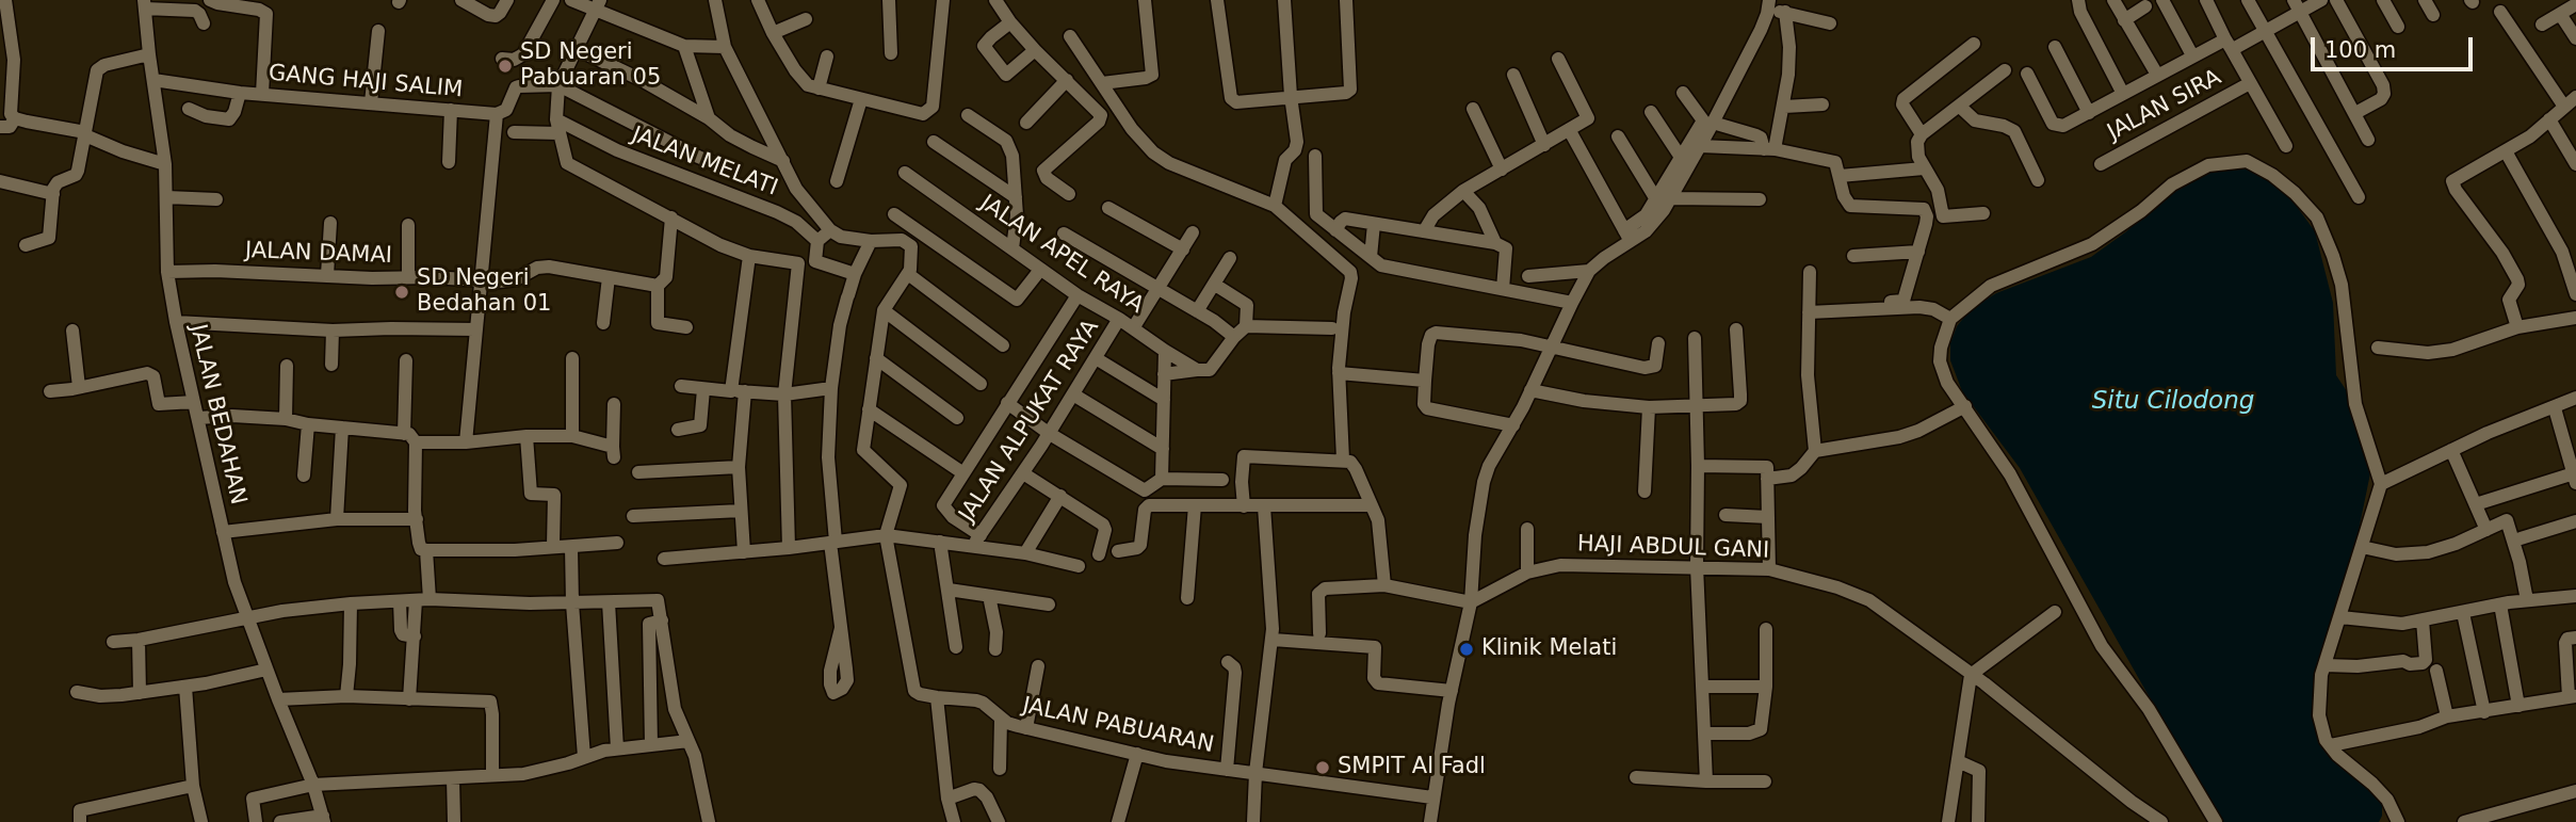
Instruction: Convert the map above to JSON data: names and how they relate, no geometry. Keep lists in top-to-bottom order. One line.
{"streets":{"street":["GANG HAJI SALIM","JALAN SIRA","JALAN MELATI","JALAN DAMAI","JALAN APEL RAYA","JALAN BEDAHAN","JALAN ALPUKAT RAYA","HAJI ABDUL GANI","JALAN PABUARAN"]},"crossings":[["GANG HAJI SALIM","JALAN BEDAHAN"],["JALAN DAMAI","JALAN BEDAHAN"],["JALAN APEL RAYA","JALAN ALPUKAT RAYA"]],"water":["Situ Cilodong"],"places":["SD Negeri Pabuaran 05","SD Negeri Bedahan 01","Klinik Melati","SMPIT Al Fadl"],"scale_bar":"100 m"}
